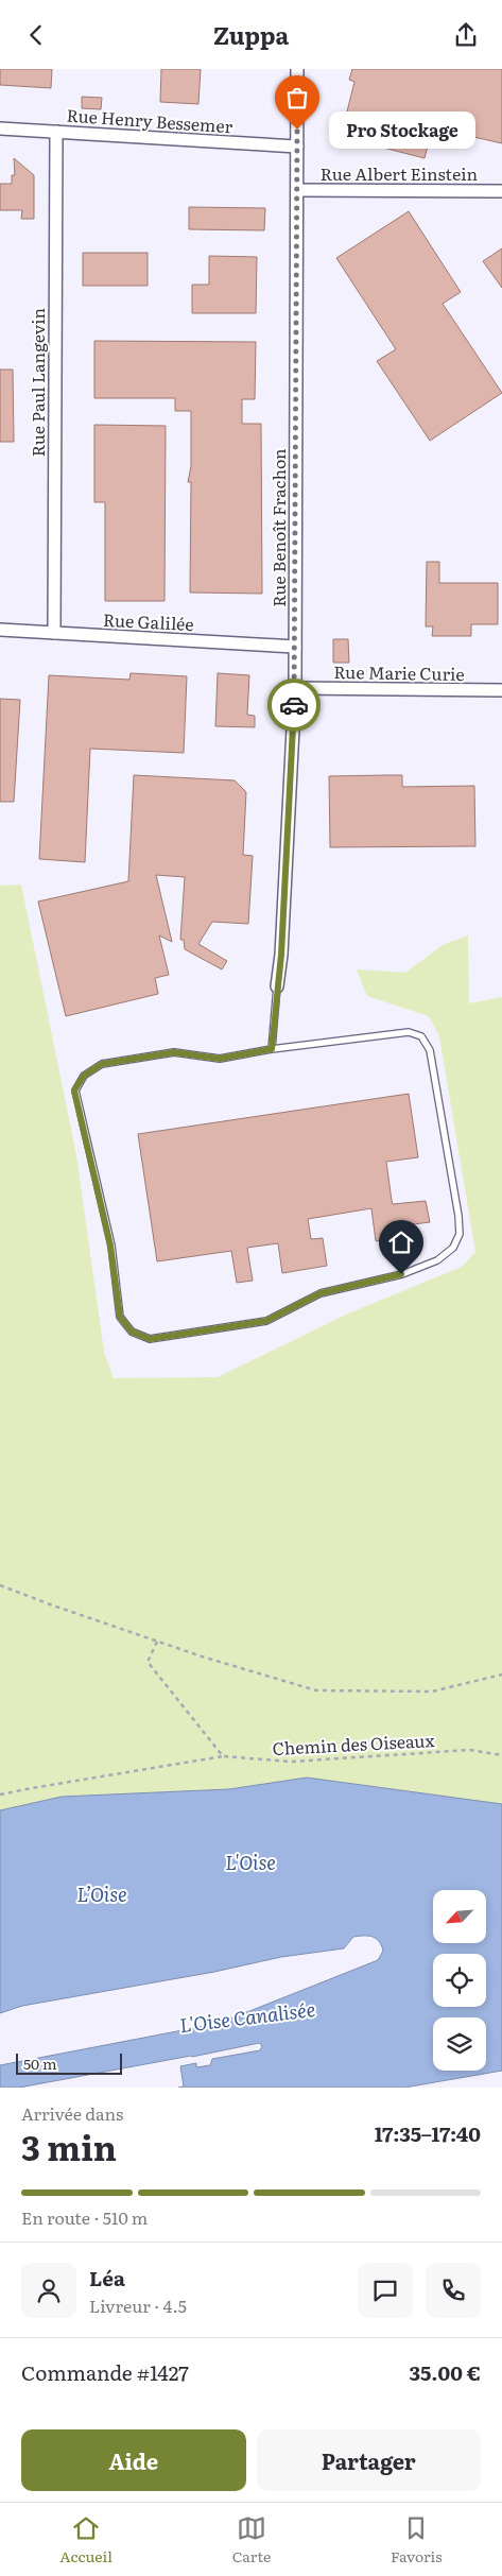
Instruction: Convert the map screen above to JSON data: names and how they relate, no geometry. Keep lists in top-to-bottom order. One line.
{"streets":{"street":["Rue Henry Bessemer","Rue Albert Einstein","Rue Paul Langevin","Rue Benoît Frachon","Rue Galilée","Rue Marie Curie"],"path":["Chemin des Oiseaux"]},"crossings":[["Rue Henry Bessemer","Rue Paul Langevin"],["Rue Henry Bessemer","Rue Benoît Frachon"],["Rue Albert Einstein","Rue Benoît Frachon"],["Rue Paul Langevin","Rue Galilée"],["Rue Benoît Frachon","Rue Galilée"],["Rue Benoît Frachon","Rue Marie Curie"]],"water":["L'Oise","L’Oise","L'Oise Canalisée"],"places":["Pro Stockage"],"scale_bar":"50 m","north":"bottom left","page":{"header":"Zuppa","bubble":"Pro Stockage","scale":"50 m","heading":["3 min","Arrivée dans","17:35–17:40"],"panel":["Léa","Livreur · 4.5","Commande #1427","35.00 €"],"bar":"En route · 510 m","buttons":["Aide","Partager"],"tabs":["Accueil","Carte","Favoris"]}}
